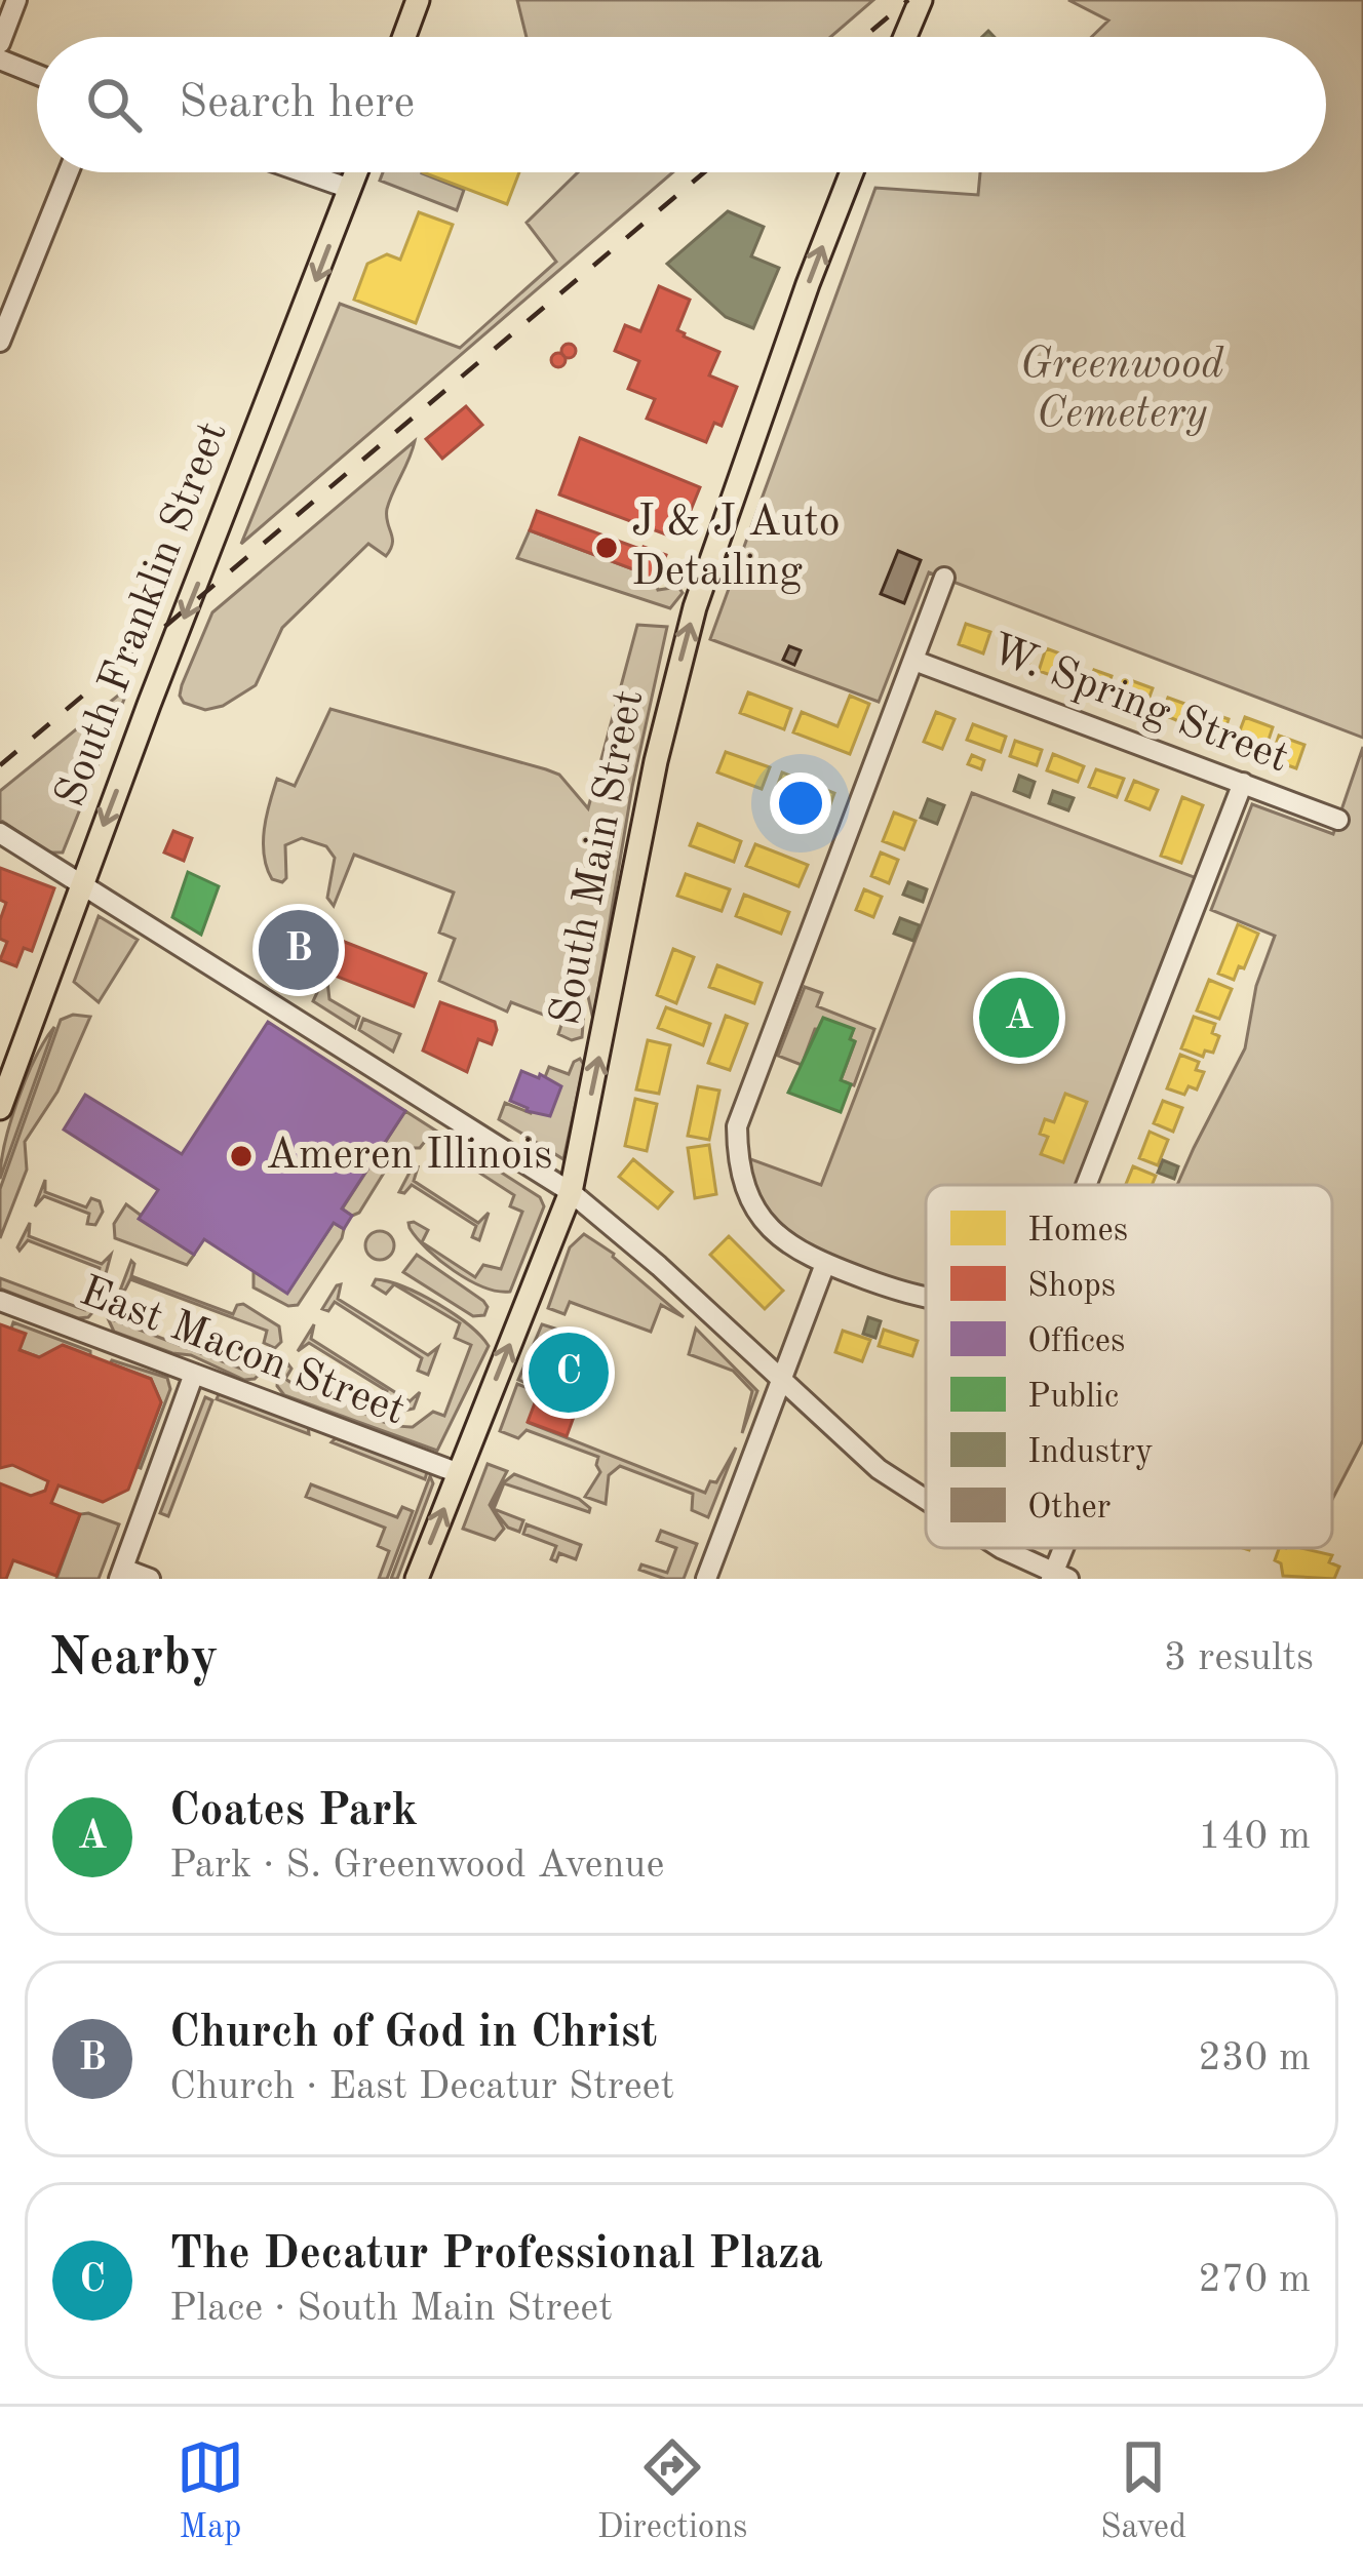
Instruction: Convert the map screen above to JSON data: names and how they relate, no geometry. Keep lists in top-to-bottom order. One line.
{"streets":{"main road":["South Franklin Street","South Main Street"],"street":["W. Spring Street","East Macon Street"]},"crossings":[["South Main Street","East Macon Street"]],"one_way":["South Franklin Street","South Main Street"],"parks":["Greenwood Cemetery"],"places":["J & J Auto Detailing","Ameren Illinois"],"legend":["Homes","Shops","Offices","Public","Industry","Other"],"page":{"search":"Search here","pins":["B","A","C"],"heading":["Nearby","3 results"],"list":[{"mark":"A","name":"Coates Park","note":"Park · S. Greenwood Avenue","value":"140 m"},{"mark":"B","name":"Church of God in Christ","note":"Church · East Decatur Street","value":"230 m"},{"mark":"C","name":"The Decatur Professional Plaza","note":"Place · South Main Street","value":"270 m"}],"nav":["Map","Directions","Saved"]}}
